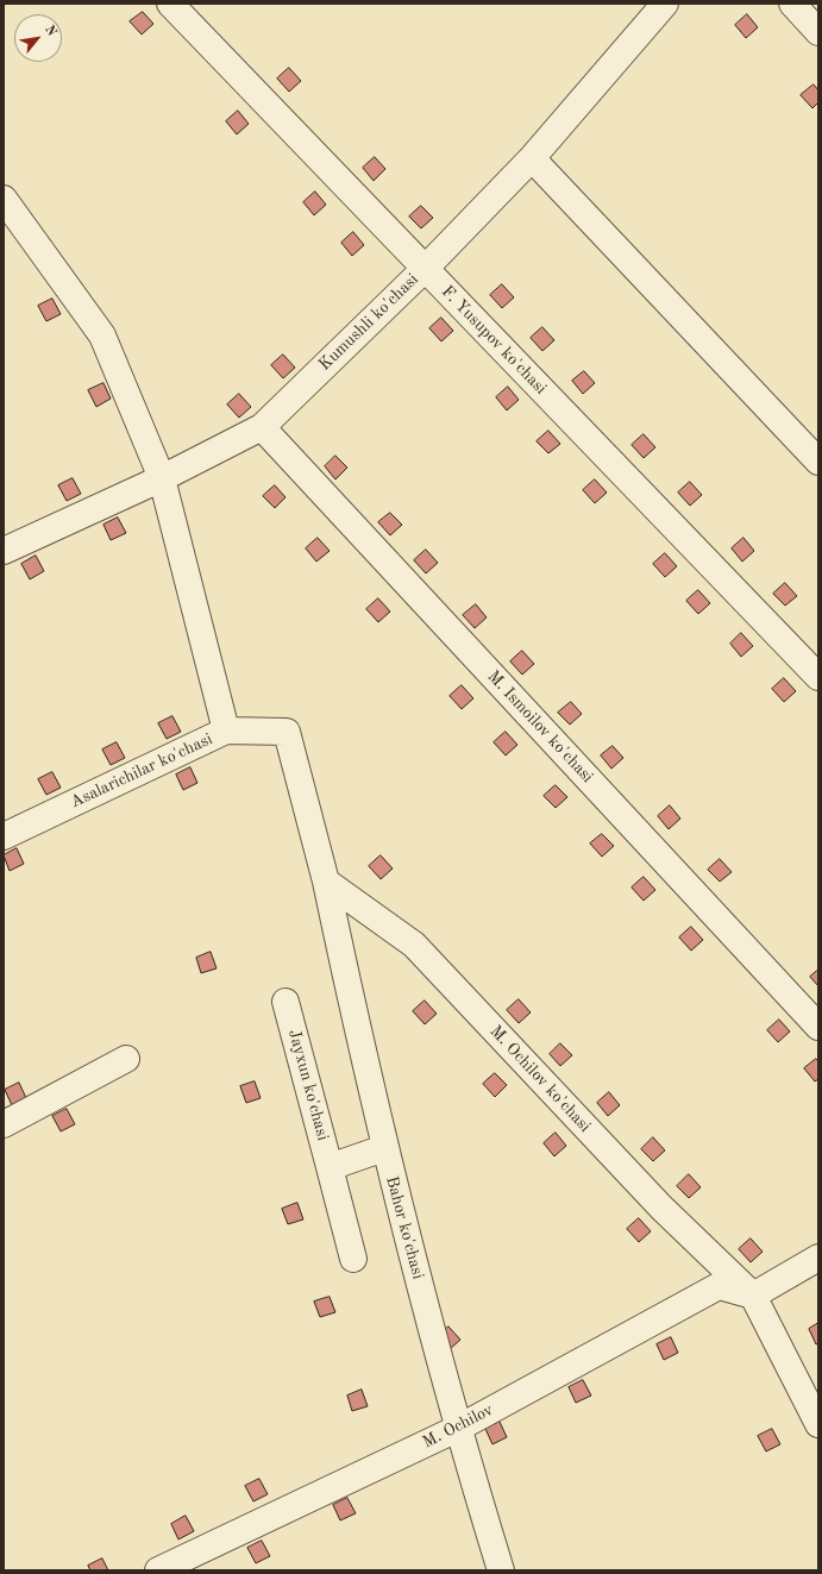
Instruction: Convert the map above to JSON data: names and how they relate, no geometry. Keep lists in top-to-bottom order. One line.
{"streets":{"street":["Kumushli ko'chasi","F. Yusupov ko'chasi","M. Ismoilov ko'chasi","Asalarichilar ko'chasi","M. Ochilov ko'chasi","Jayxun ko'chasi","Bahor ko'chasi","M. Ochilov"]},"crossings":[["Kumushli ko'chasi","F. Yusupov ko'chasi"],["Kumushli ko'chasi","M. Ismoilov ko'chasi"],["Asalarichilar ko'chasi","M. Ochilov ko'chasi"],["Asalarichilar ko'chasi","Bahor ko'chasi"],["M. Ochilov ko'chasi","Bahor ko'chasi"],["M. Ochilov ko'chasi","M. Ochilov"],["Bahor ko'chasi","M. Ochilov"]],"north":"top right"}
